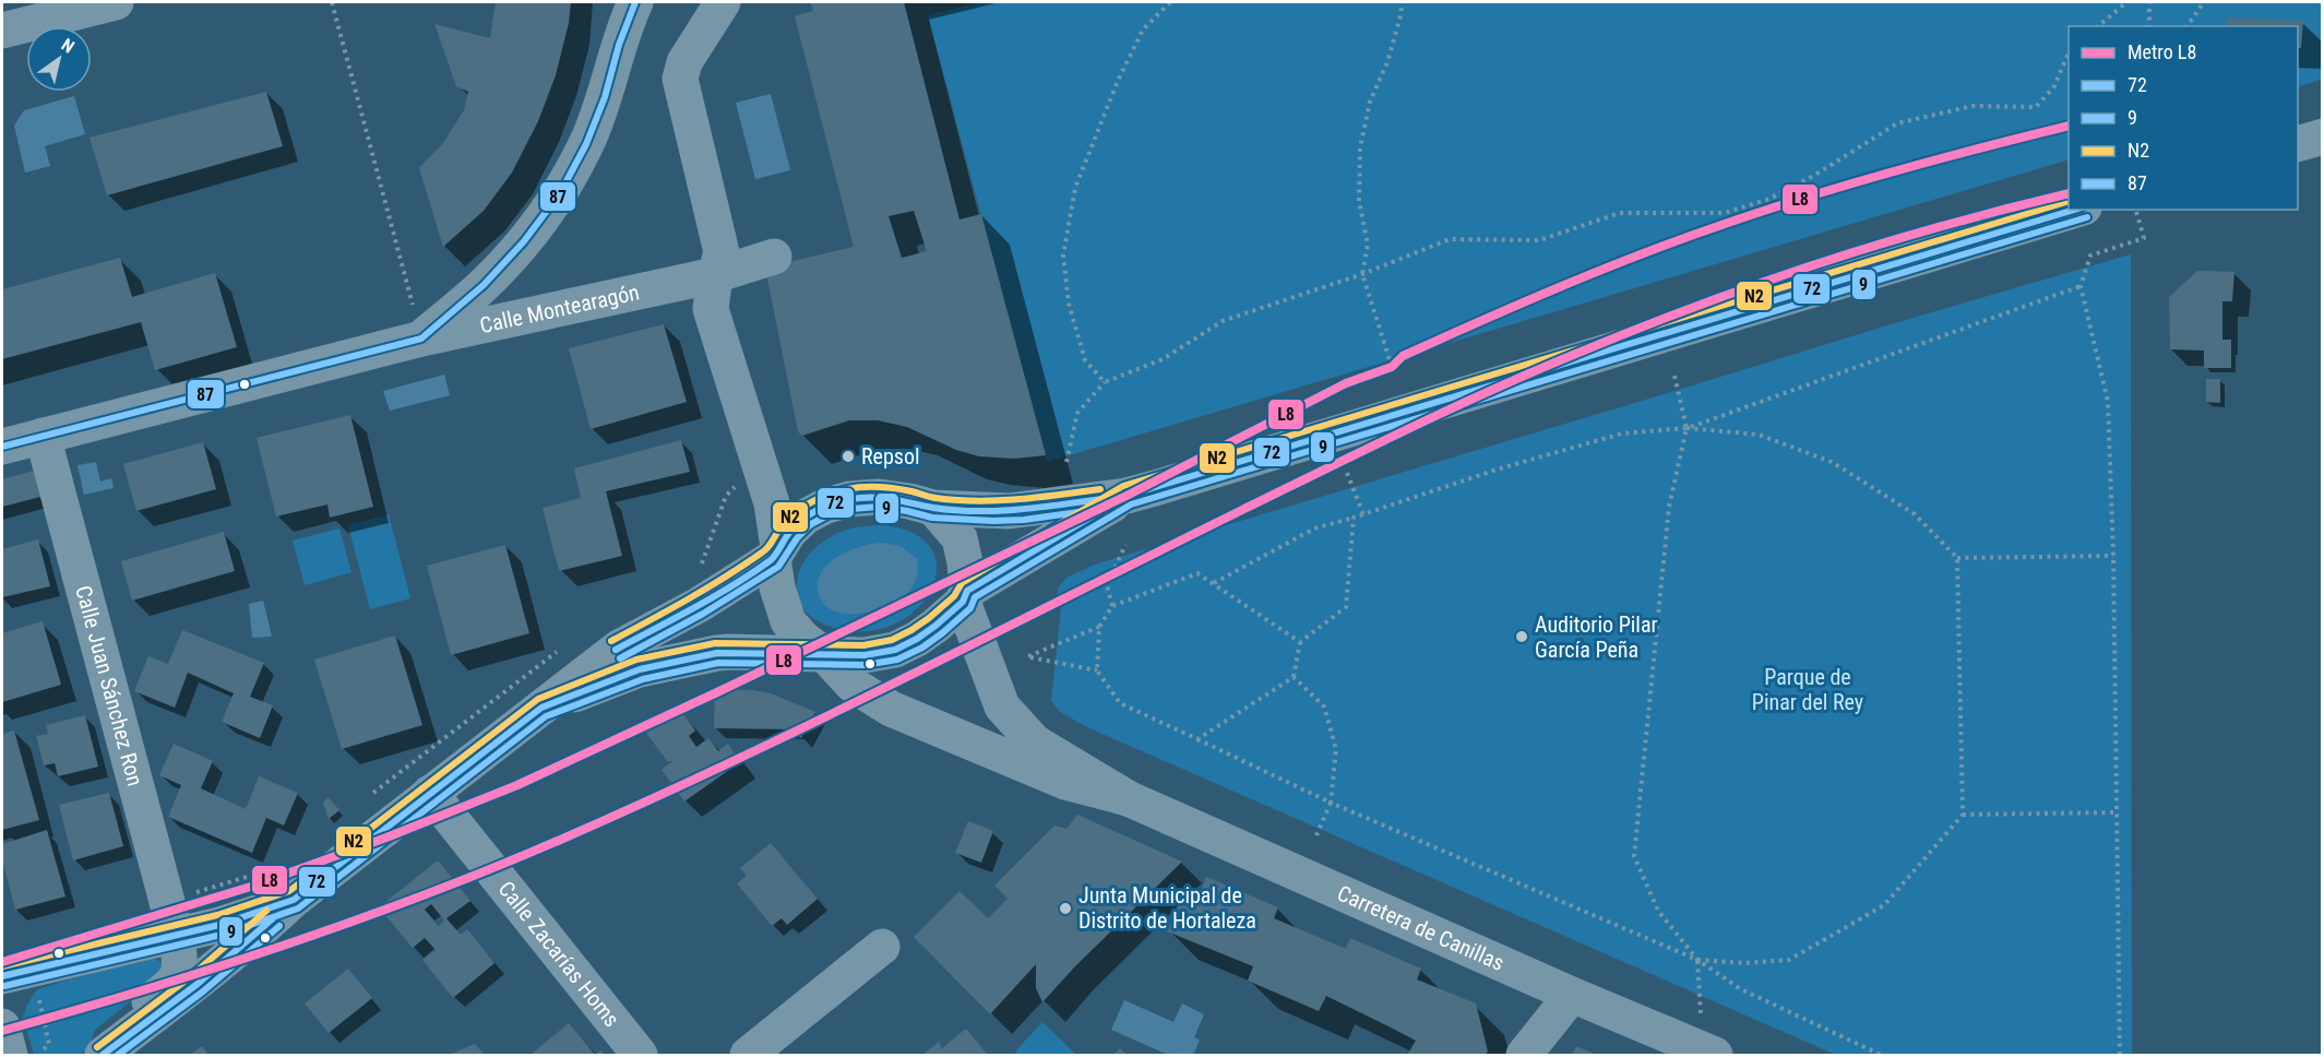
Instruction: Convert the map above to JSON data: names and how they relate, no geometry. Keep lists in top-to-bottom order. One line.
{"streets":{"street":["Calle Montearagón","Calle Juan Sánchez Ron","Carretera de Canillas","Calle Zacarías Homs"]},"crossings":[["Calle Montearagón","Calle Juan Sánchez Ron"]],"parks":["Parque de Pinar del Rey"],"places":["Repsol","Auditorio Pilar García Peña","Junta Municipal de Distrito de Hortaleza"],"lines":["transit line 87","metro line L8","transit line N2","transit line 72","transit line 9"],"legend":["Metro L8","72","9","N2","87"],"north":"top right"}
